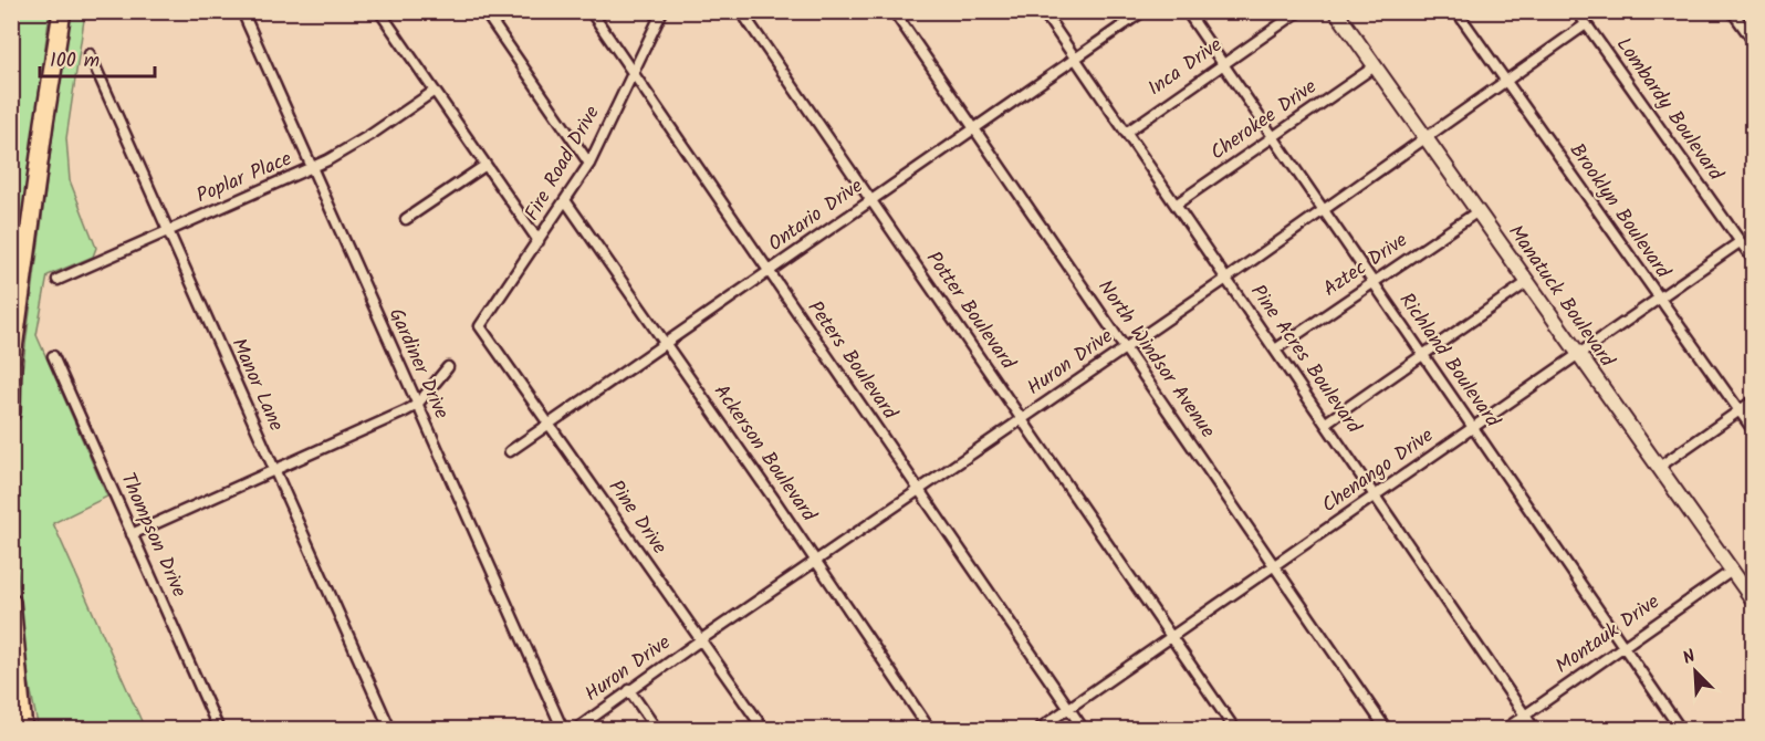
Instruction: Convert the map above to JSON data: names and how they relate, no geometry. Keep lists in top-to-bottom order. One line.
{"streets":{"street":["Inca Drive","Lombardy Boulevard","Cherokee Drive","Fire Road Drive","Poplar Place","Brooklyn Boulevard","Ontario Drive","Aztec Drive","Manatuck Boulevard","Potter Boulevard","North Windsor Avenue","Pine Acres Boulevard","Peters Boulevard","Richland Boulevard","Huron Drive","Gardiner Drive","Manor Lane","Ackerson Boulevard","Chenango Drive","Pine Drive","Thompson Drive","Montauk Drive"]},"crossings":[["Inca Drive","Pine Acres Boulevard"],["Inca Drive","Richland Boulevard"],["Lombardy Boulevard","Huron Drive"],["Lombardy Boulevard","Chenango Drive"],["Cherokee Drive","Manatuck Boulevard"],["Cherokee Drive","Pine Acres Boulevard"],["Cherokee Drive","Richland Boulevard"],["Fire Road Drive","Peters Boulevard"],["Fire Road Drive","Ackerson Boulevard"],["Fire Road Drive","Pine Drive"],["Poplar Place","Gardiner Drive"],["Poplar Place","Manor Lane"],["Brooklyn Boulevard","Huron Drive"],["Brooklyn Boulevard","Chenango Drive"],["Ontario Drive","Potter Boulevard"],["Ontario Drive","North Windsor Avenue"],["Ontario Drive","Pine Acres Boulevard"],["Ontario Drive","Peters Boulevard"],["Ontario Drive","Ackerson Boulevard"],["Ontario Drive","Pine Drive"],["Aztec Drive","Manatuck Boulevard"],["Aztec Drive","Pine Acres Boulevard"],["Aztec Drive","Richland Boulevard"],["Manatuck Boulevard","Huron Drive"],["Manatuck Boulevard","Chenango Drive"],["Manatuck Boulevard","Montauk Drive"],["Potter Boulevard","Huron Drive"],["Potter Boulevard","Chenango Drive"],["North Windsor Avenue","Huron Drive"],["North Windsor Avenue","Chenango Drive"],["Pine Acres Boulevard","Huron Drive"],["Pine Acres Boulevard","Chenango Drive"],["Pine Acres Boulevard","Montauk Drive"],["Peters Boulevard","Huron Drive"],["Peters Boulevard","Chenango Drive"],["Richland Boulevard","Huron Drive"],["Richland Boulevard","Chenango Drive"],["Richland Boulevard","Montauk Drive"],["Huron Drive","Ackerson Boulevard"],["Huron Drive","Pine Drive"]],"scale_bar":"100 m","north":"top left"}
